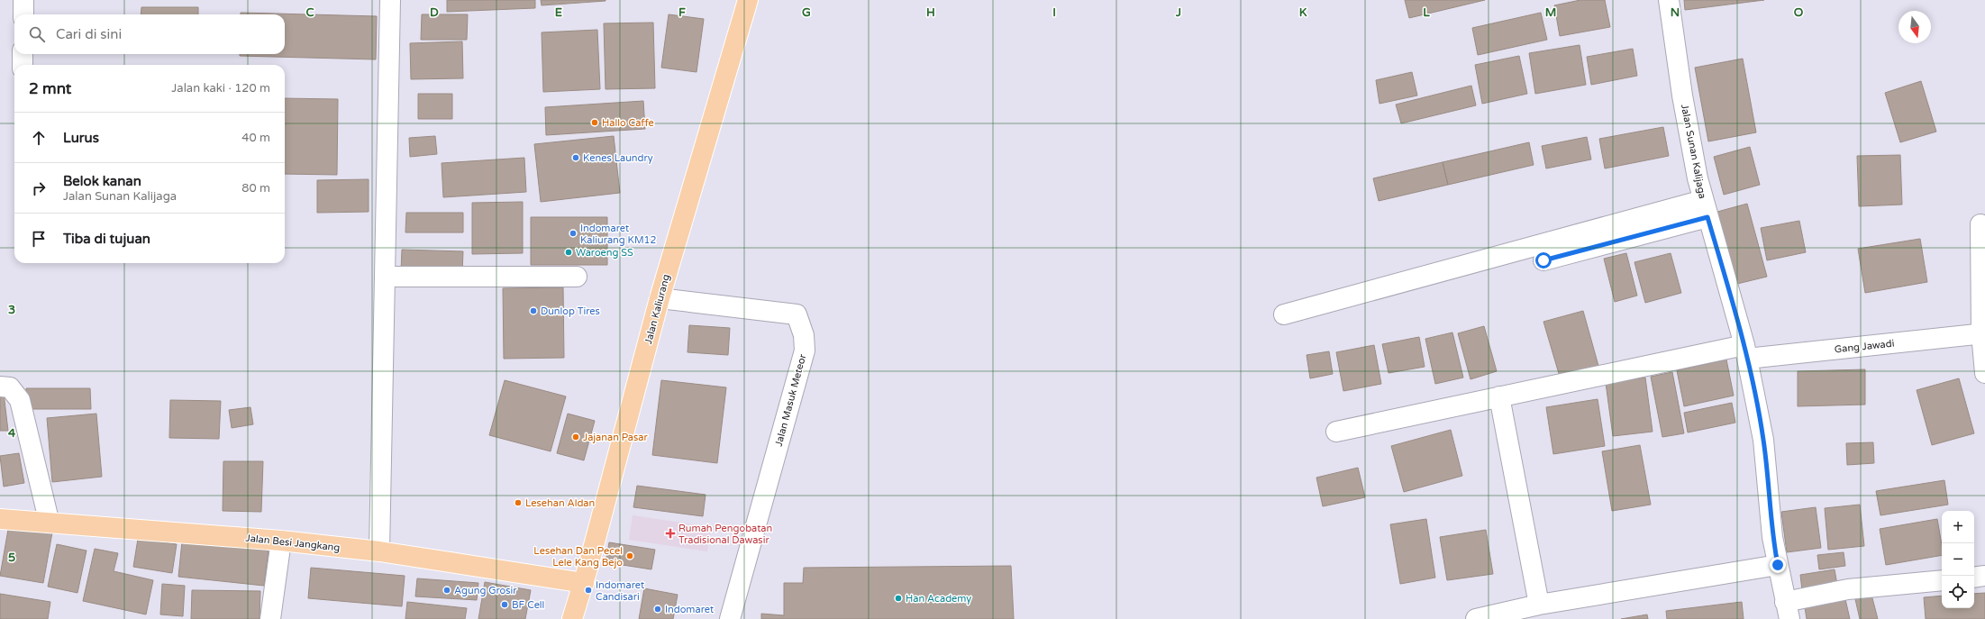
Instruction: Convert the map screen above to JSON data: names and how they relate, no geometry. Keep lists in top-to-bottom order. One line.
{"streets":{"main road":["Jalan Kaliurang","Jalan Besi Jangkang"],"street":["Jalan Sunan Kalijaga","Gang Jawadi","Jalan Masuk Meteor"]},"crossings":[["Jalan Sunan Kalijaga","Gang Jawadi"],["Jalan Kaliurang","Jalan Masuk Meteor"],["Jalan Kaliurang","Jalan Besi Jangkang"]],"places":{"other":["Hallo Caffe","Kenes Laundry","Indomaret Kaliurang KM12","Waroeng SS","Dunlop Tires","Jajanan Pasar","Lesehan Aldan","Lesehan Dan Pecel Lele Kang Bejo","Agung Grosir","Indomaret Candisari","Han Academy","BF Cell","Indomaret"],"health":["Rumah Pengobatan Tradisional Dawasir"]},"north":"bottom","page":{"search":"Cari di sini","heading":["2 mnt","Jalan kaki · 120 m"],"list":[["Lurus","40 m"],["Belok kanan","Jalan Sunan Kalijaga","80 m"],"Tiba di tujuan"],"map_buttons":["+","−"]},"grid":{"columns":["C","D","E","F","G","H","I","J","K","L","M","N","O"],"rows":["3","4","5"]}}
